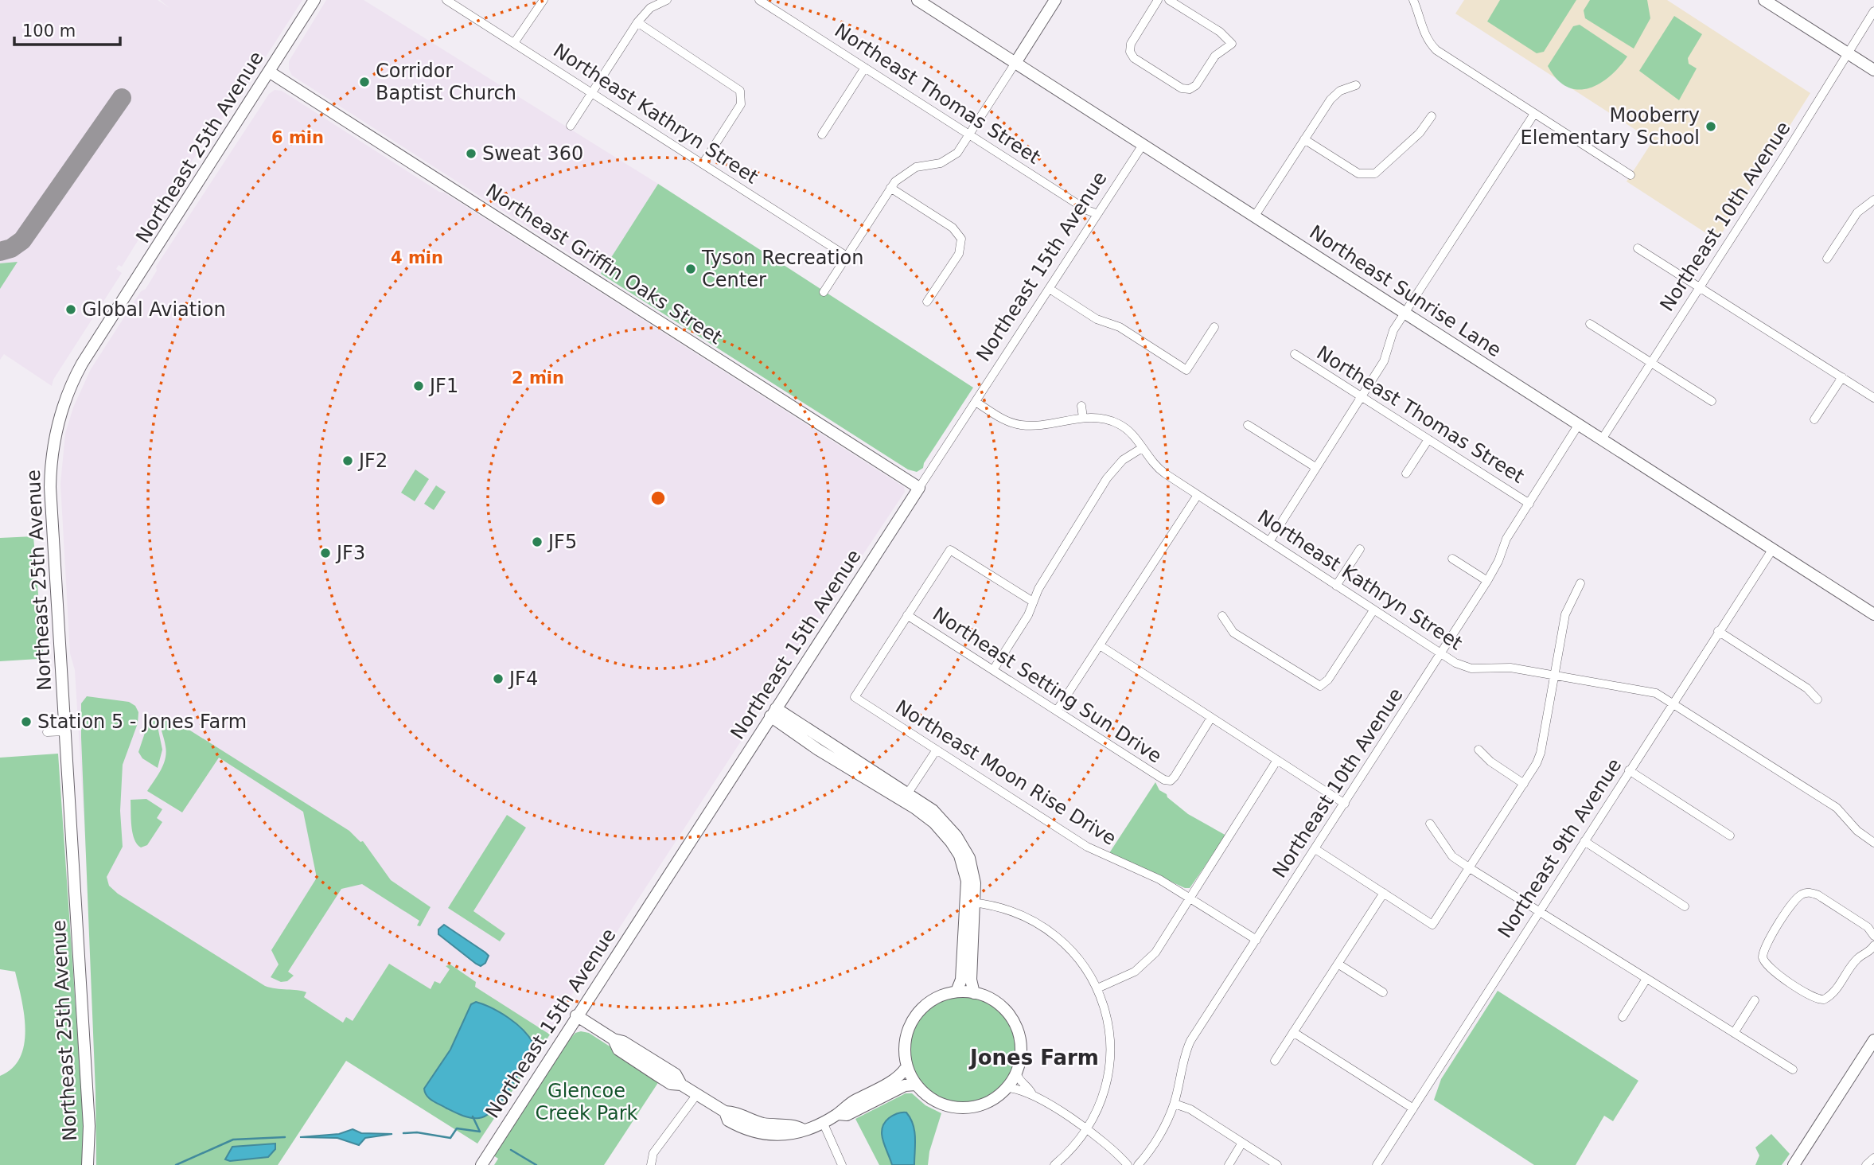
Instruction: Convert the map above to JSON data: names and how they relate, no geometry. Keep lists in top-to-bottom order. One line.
{"streets":{"street":["Northeast Thomas Street","Northeast Kathryn Street","Northeast 25th Avenue","Northeast 10th Avenue","Northeast Griffin Oaks Street","Northeast 15th Avenue","Northeast Sunrise Lane","Northeast Setting Sun Drive","Northeast Moon Rise Drive","Northeast 9th Avenue"]},"crossings":[["Northeast Thomas Street","Northeast 10th Avenue"],["Northeast Thomas Street","Northeast 15th Avenue"],["Northeast Kathryn Street","Northeast 10th Avenue"],["Northeast Kathryn Street","Northeast 15th Avenue"],["Northeast Kathryn Street","Northeast 9th Avenue"],["Northeast 25th Avenue","Northeast Griffin Oaks Street"],["Northeast 10th Avenue","Northeast Sunrise Lane"],["Northeast 10th Avenue","Northeast Moon Rise Drive"],["Northeast Griffin Oaks Street","Northeast 15th Avenue"],["Northeast 15th Avenue","Northeast Sunrise Lane"],["Northeast Sunrise Lane","Northeast 9th Avenue"],["Northeast Setting Sun Drive","Northeast Moon Rise Drive"]],"districts":["Jones Farm"],"parks":["Glencoe Creek Park"],"places":["Corridor Baptist Church","Mooberry Elementary School","Sweat 360","Tyson Recreation Center","Global Aviation","JF1","JF2","JF5","JF3","JF4","Station 5 - Jones Farm"],"scale_bar":"100 m","rings":["6 min","4 min","2 min"]}
